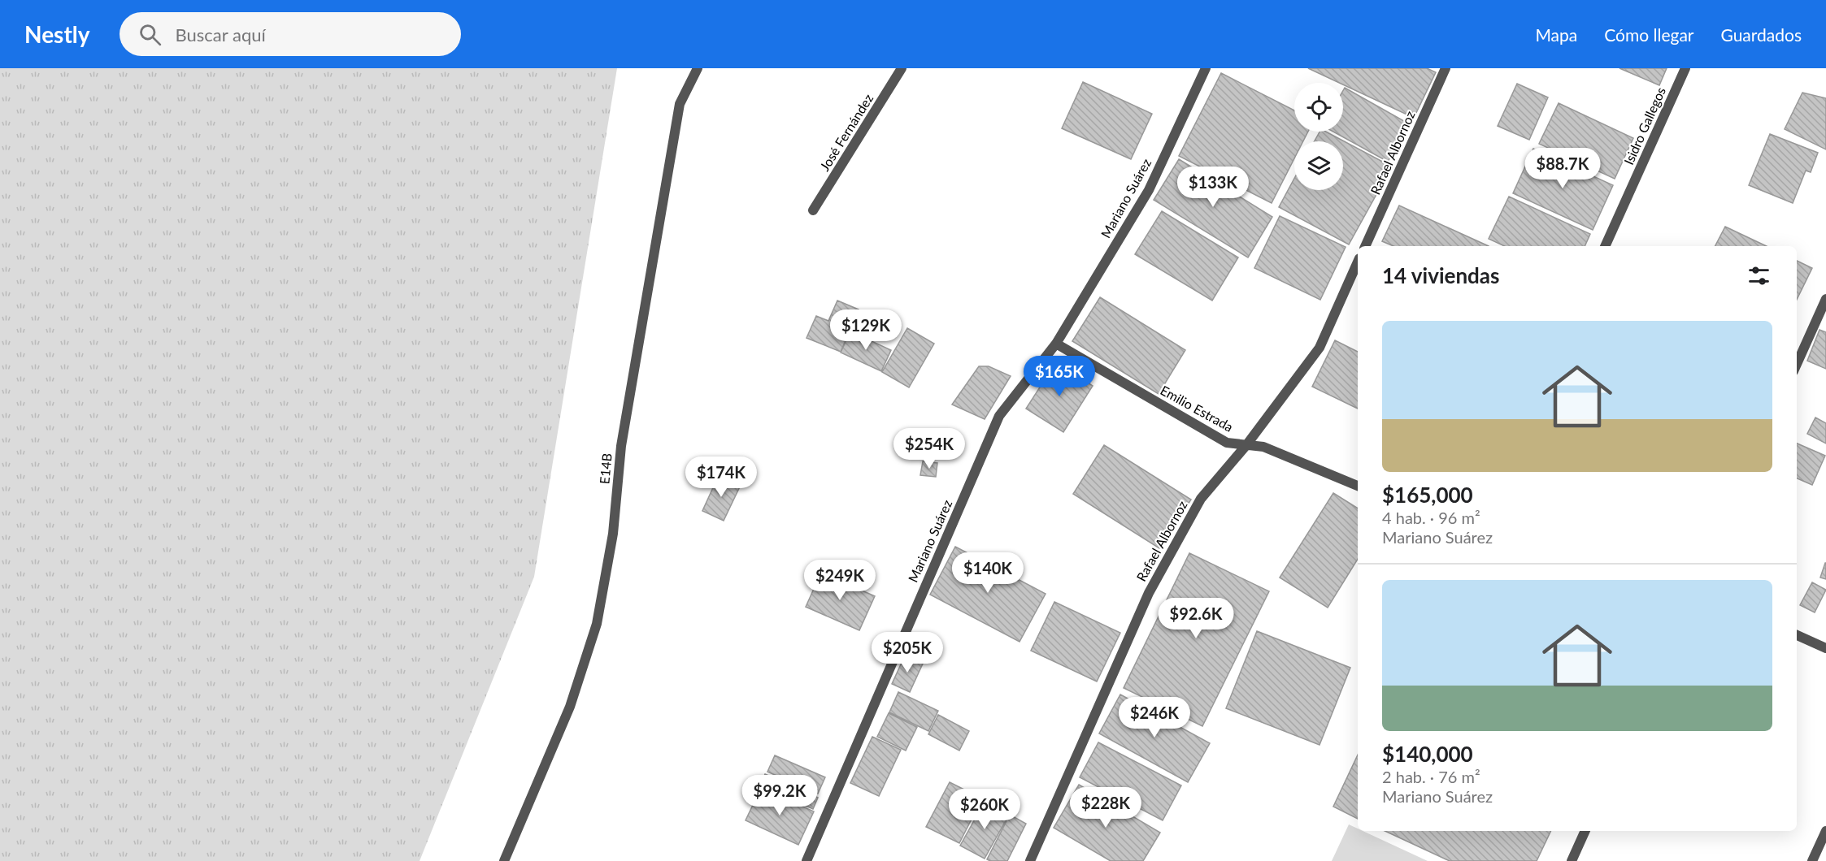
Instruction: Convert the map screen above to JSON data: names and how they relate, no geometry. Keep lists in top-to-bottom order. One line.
{"streets":{"street":["Isidro Gallegos","José Fernández","Rafael Albornoz","Mariano Suárez","Emilio Estrada","E14B"]},"crossings":[["Rafael Albornoz","Emilio Estrada"],["Mariano Suárez","Emilio Estrada"]],"page":{"header":"Nestly","search":"Buscar aquí","nav":["Mapa","Cómo llegar","Guardados"],"price":["$88.7K","$133K","$129K","$165K","$254K","$174K","$140K","$249K","$92.6K","$205K","$246K","$99.2K","$228K","$260K"],"heading":"14 viviendas","list":[{"name":"$165,000","note":"4 hab. · 96 m² · Mariano Suárez"},{"name":"$140,000","note":"2 hab. · 76 m² · Mariano Suárez"}]}}
